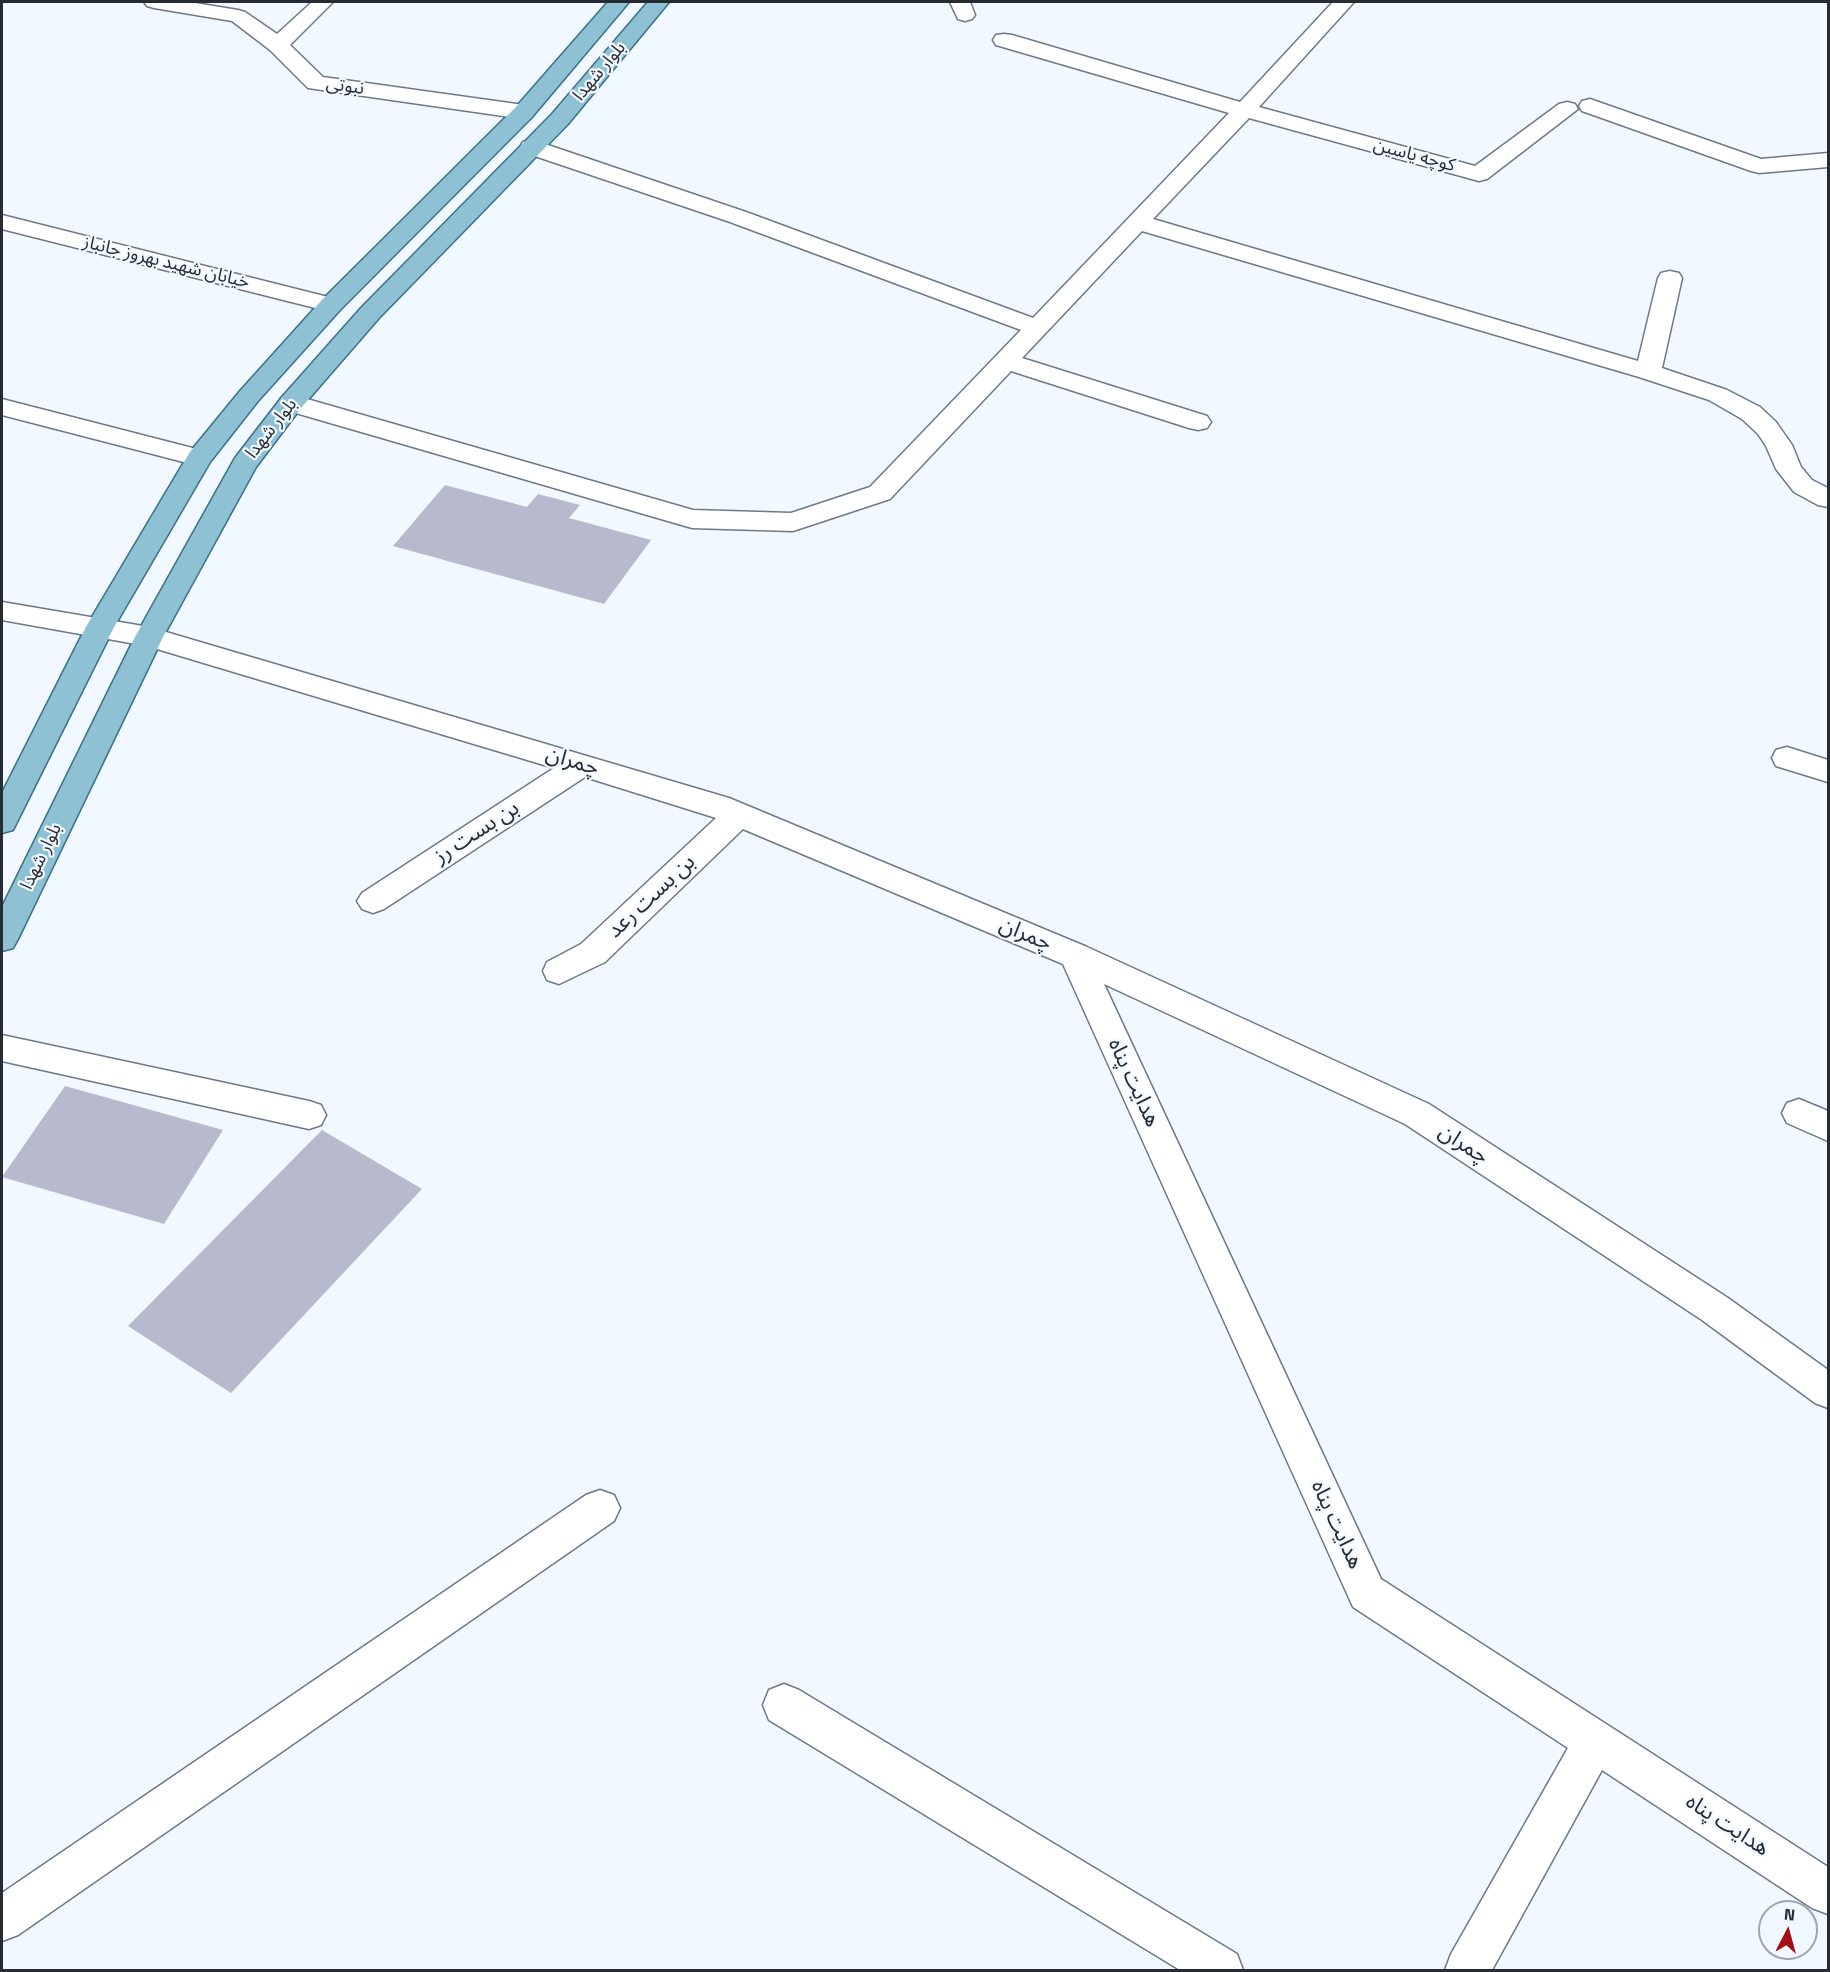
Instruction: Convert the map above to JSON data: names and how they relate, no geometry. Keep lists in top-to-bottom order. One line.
{"streets":{"main road":["بلوار شهدا"],"street":["نبوتی","کوچه یاسین","خیابان شهید بهروز جانباز","چمران","بن بست رز","بن بست رعد","هدایت پناه"]},"crossings":[["بلوار شهدا","نبوتی"],["بلوار شهدا","خیابان شهید بهروز جانباز"],["بلوار شهدا","چمران"],["چمران","بن بست رز"],["چمران","بن بست رعد"],["چمران","هدایت پناه"]],"north":"top"}
